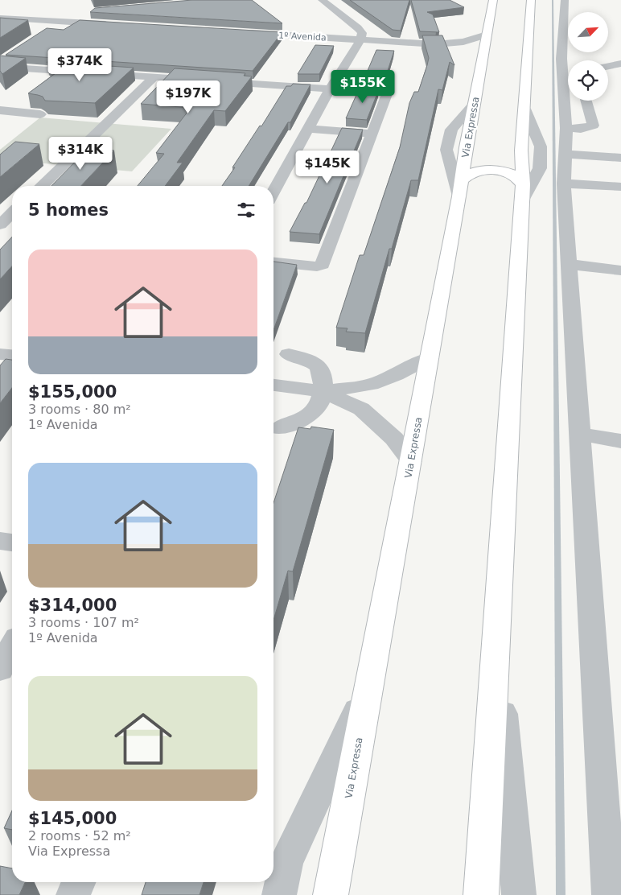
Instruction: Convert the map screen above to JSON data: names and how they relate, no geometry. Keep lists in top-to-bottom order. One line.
{"streets":{"main road":["Via Expressa"],"street":["1º Avenida"]},"north":"top right","page":{"price":["$374K","$155K","$197K","$314K","$145K"],"heading":"5 homes","list":[{"name":"$155,000","note":"3 rooms · 80 m² · 1º Avenida"},{"name":"$314,000","note":"3 rooms · 107 m² · 1º Avenida"},{"name":"$145,000","note":"2 rooms · 52 m² · Via Expressa"}]}}
